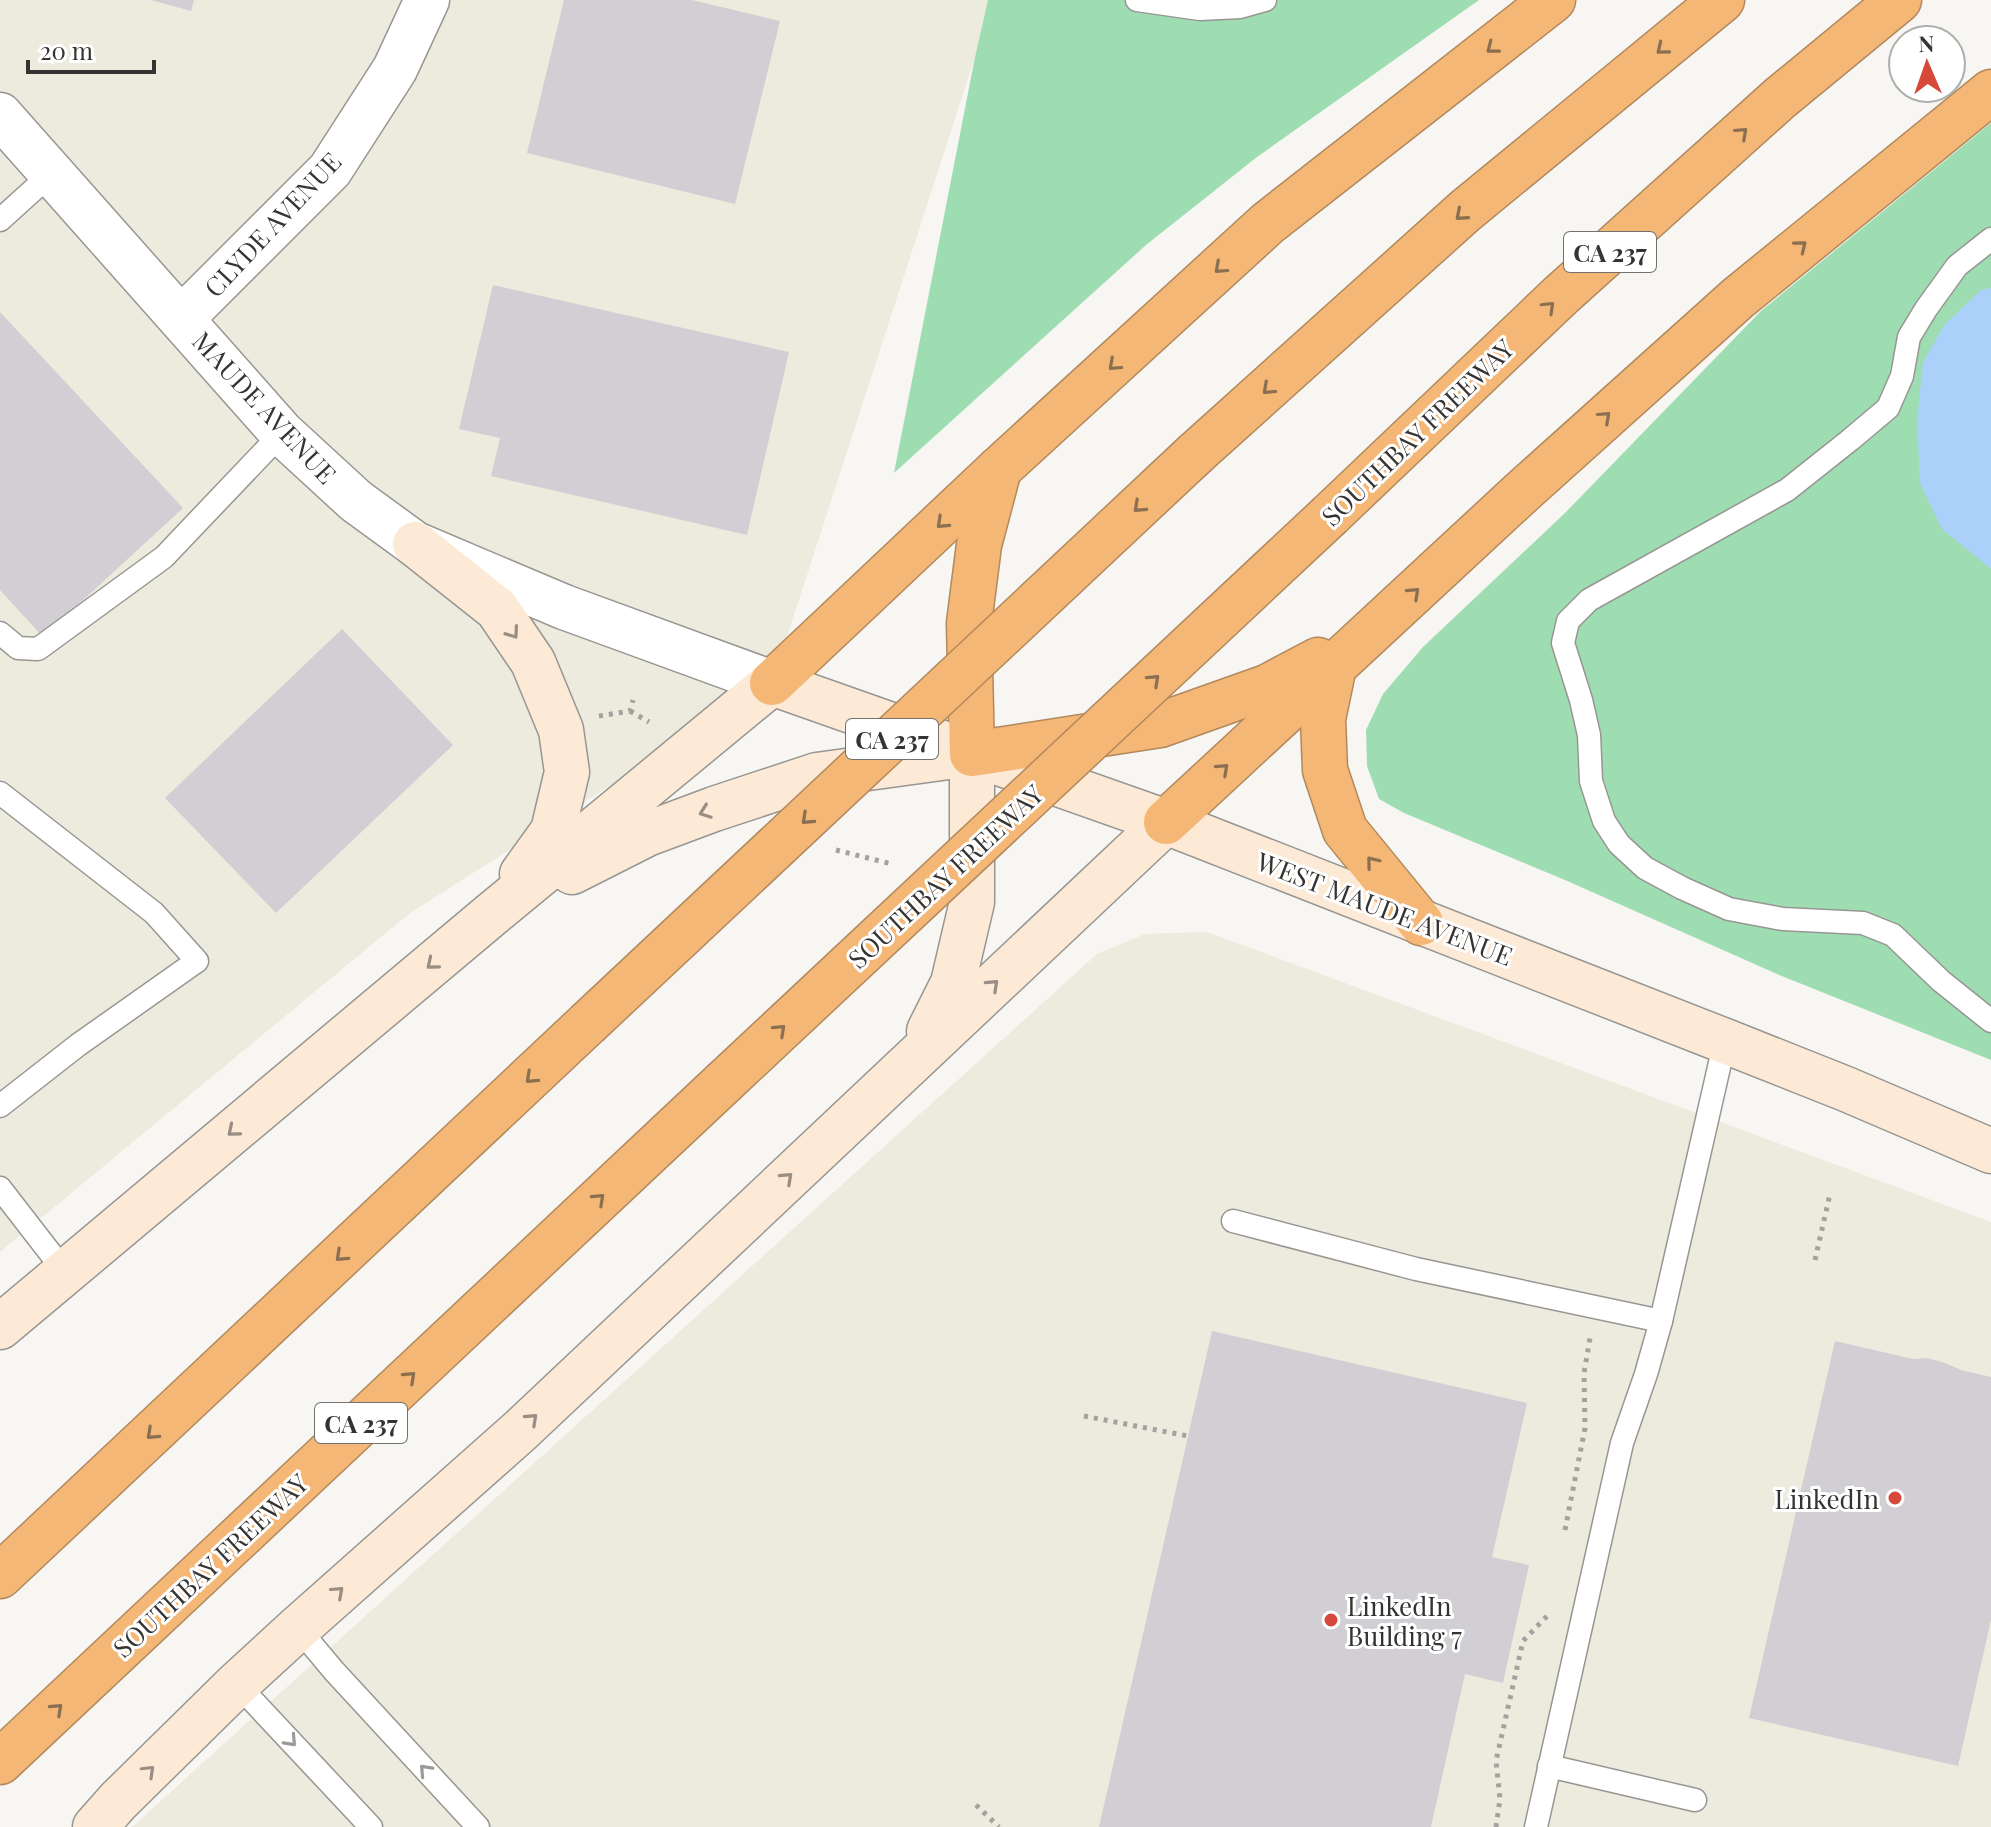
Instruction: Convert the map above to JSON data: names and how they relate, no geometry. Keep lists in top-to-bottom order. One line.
{"streets":{"highway":["CA 237","SOUTHBAY FREEWAY"],"main road":["WEST MAUDE AVENUE"],"street":["CLYDE AVENUE","MAUDE AVENUE"]},"crossings":[["CLYDE AVENUE","MAUDE AVENUE"],["MAUDE AVENUE","WEST MAUDE AVENUE"]],"places":["LinkedIn","LinkedIn Building 7"],"scale_bar":"20 m","north":"top"}
